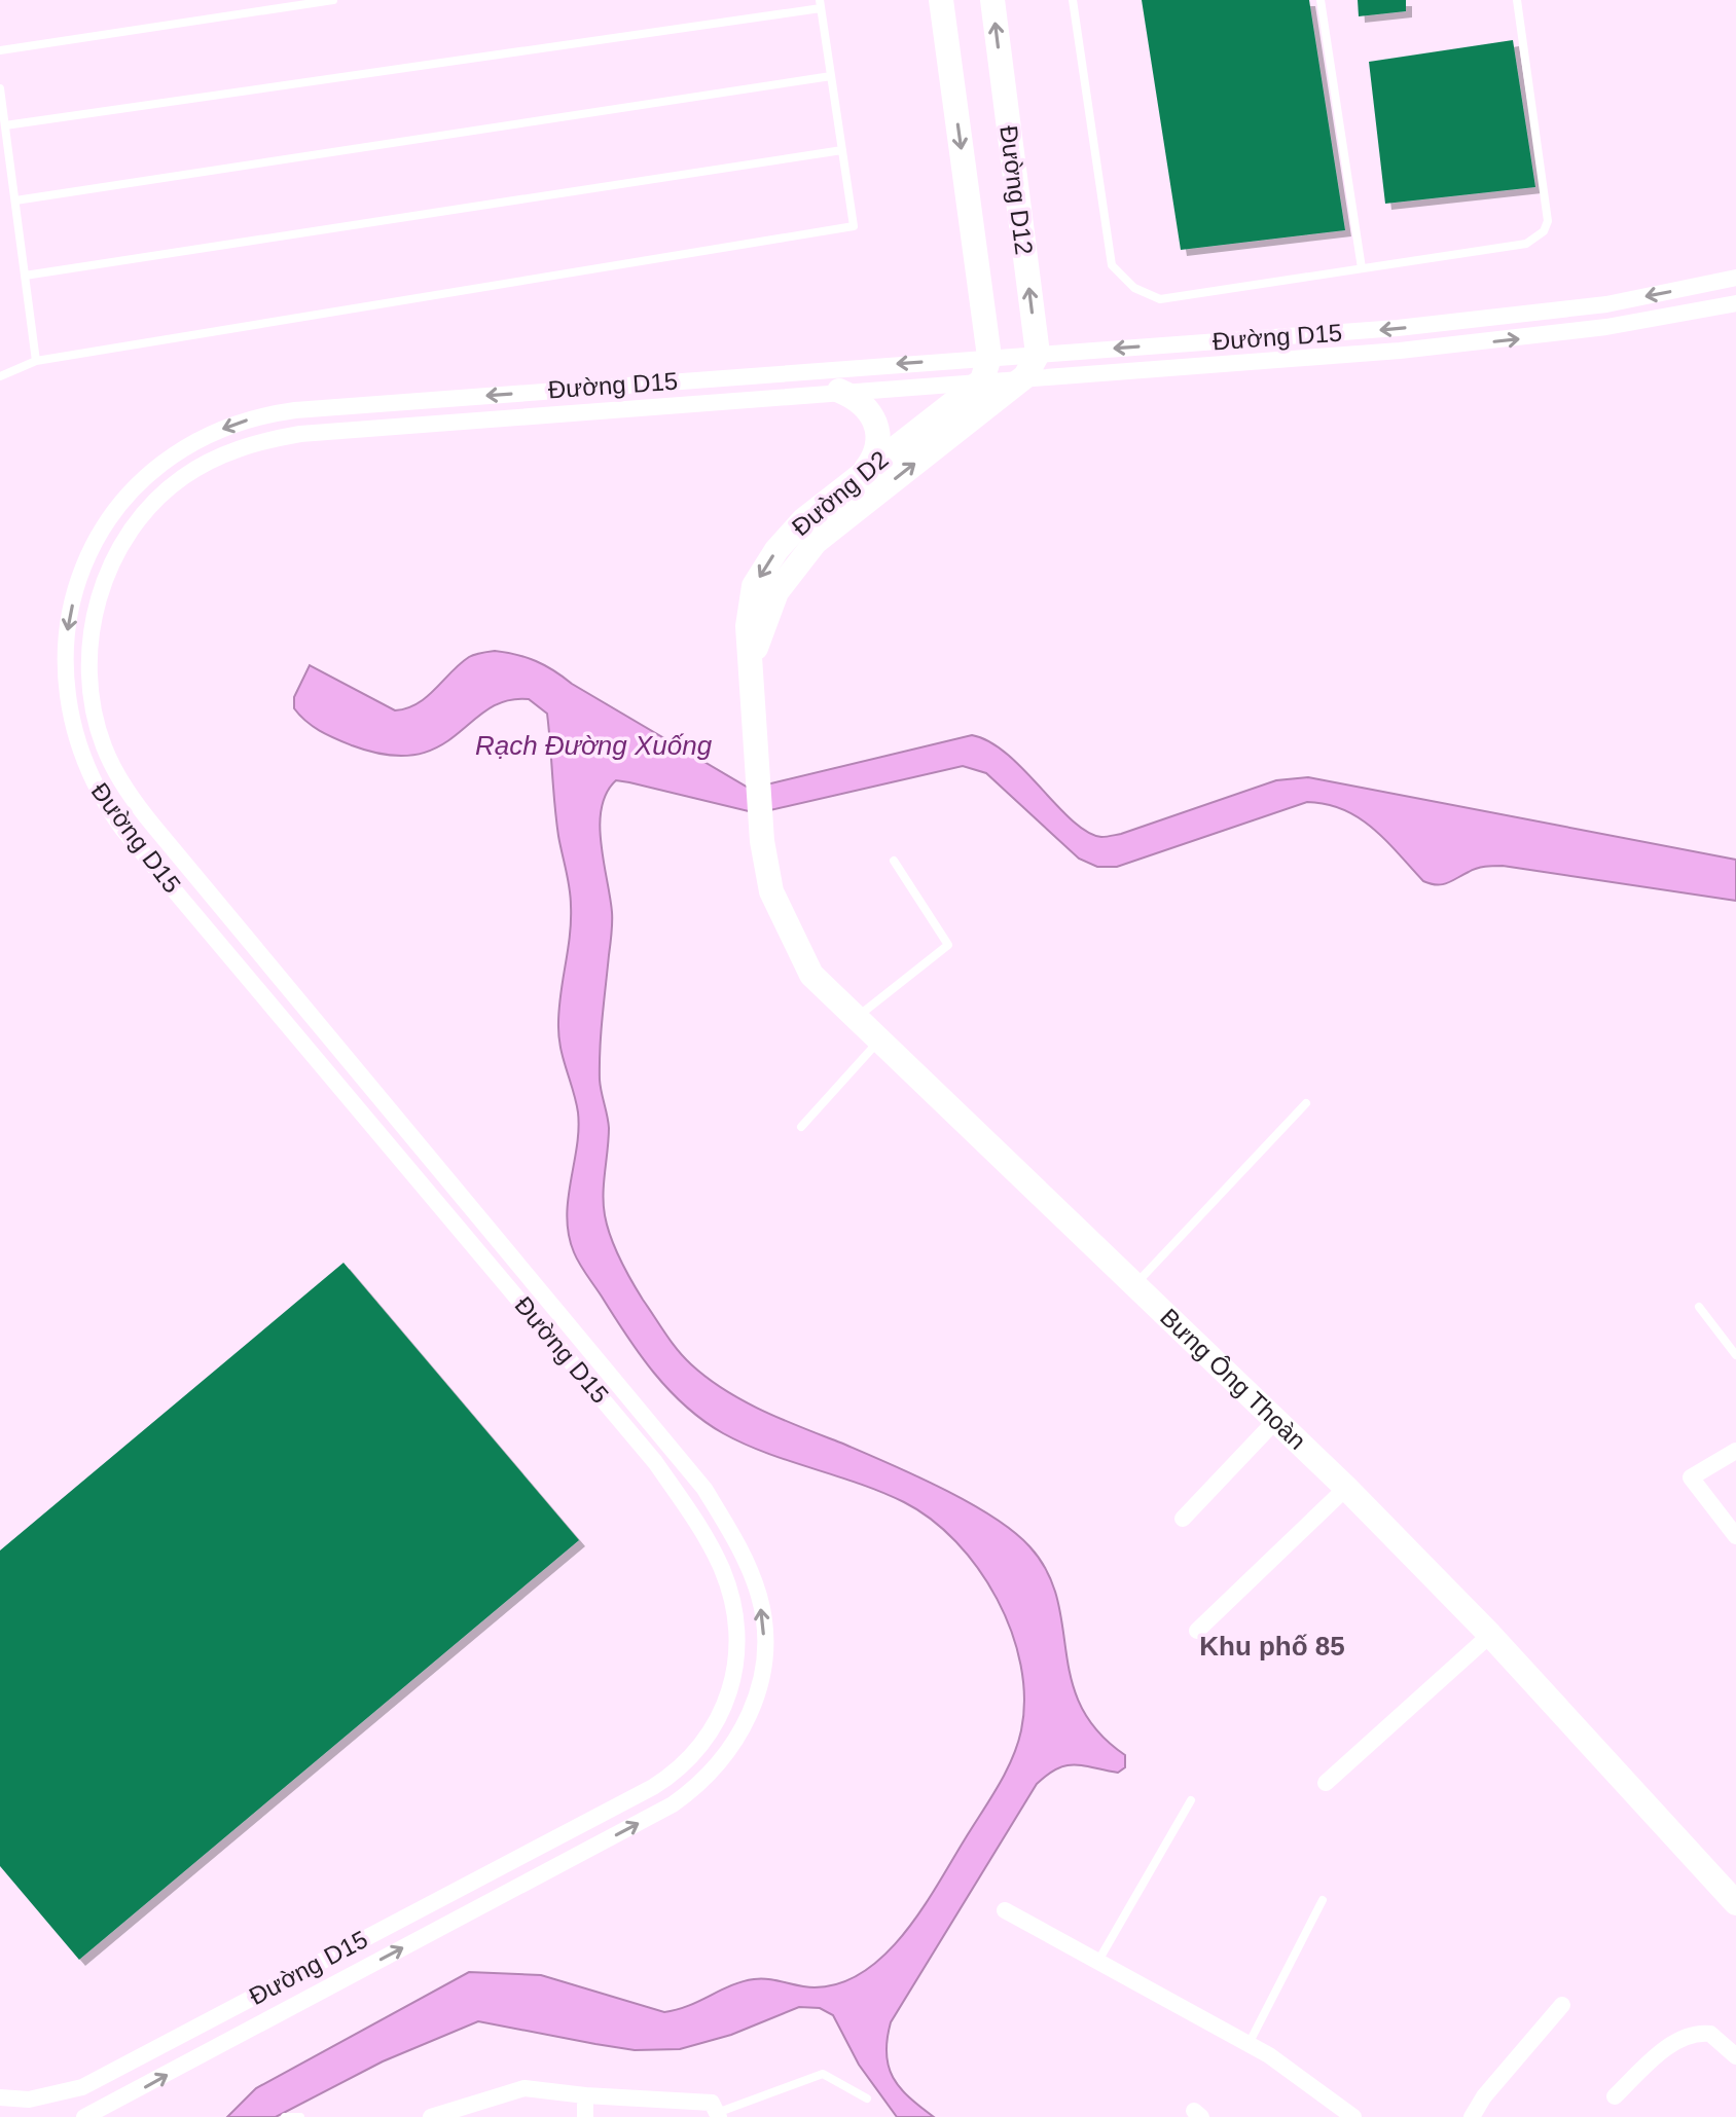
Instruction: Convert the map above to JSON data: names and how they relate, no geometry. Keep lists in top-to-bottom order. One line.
{"streets":{"street":["Đường D12","Đường D15","Đường D2","Bưng Ông Thoàn"]},"crossings":[["Đường D12","Đường D15"],["Đường D12","Đường D2"],["Đường D15","Đường D2"],["Đường D2","Bưng Ông Thoàn"]],"districts":["Khu phố 85"],"water":["Rạch Đường Xuống"]}
